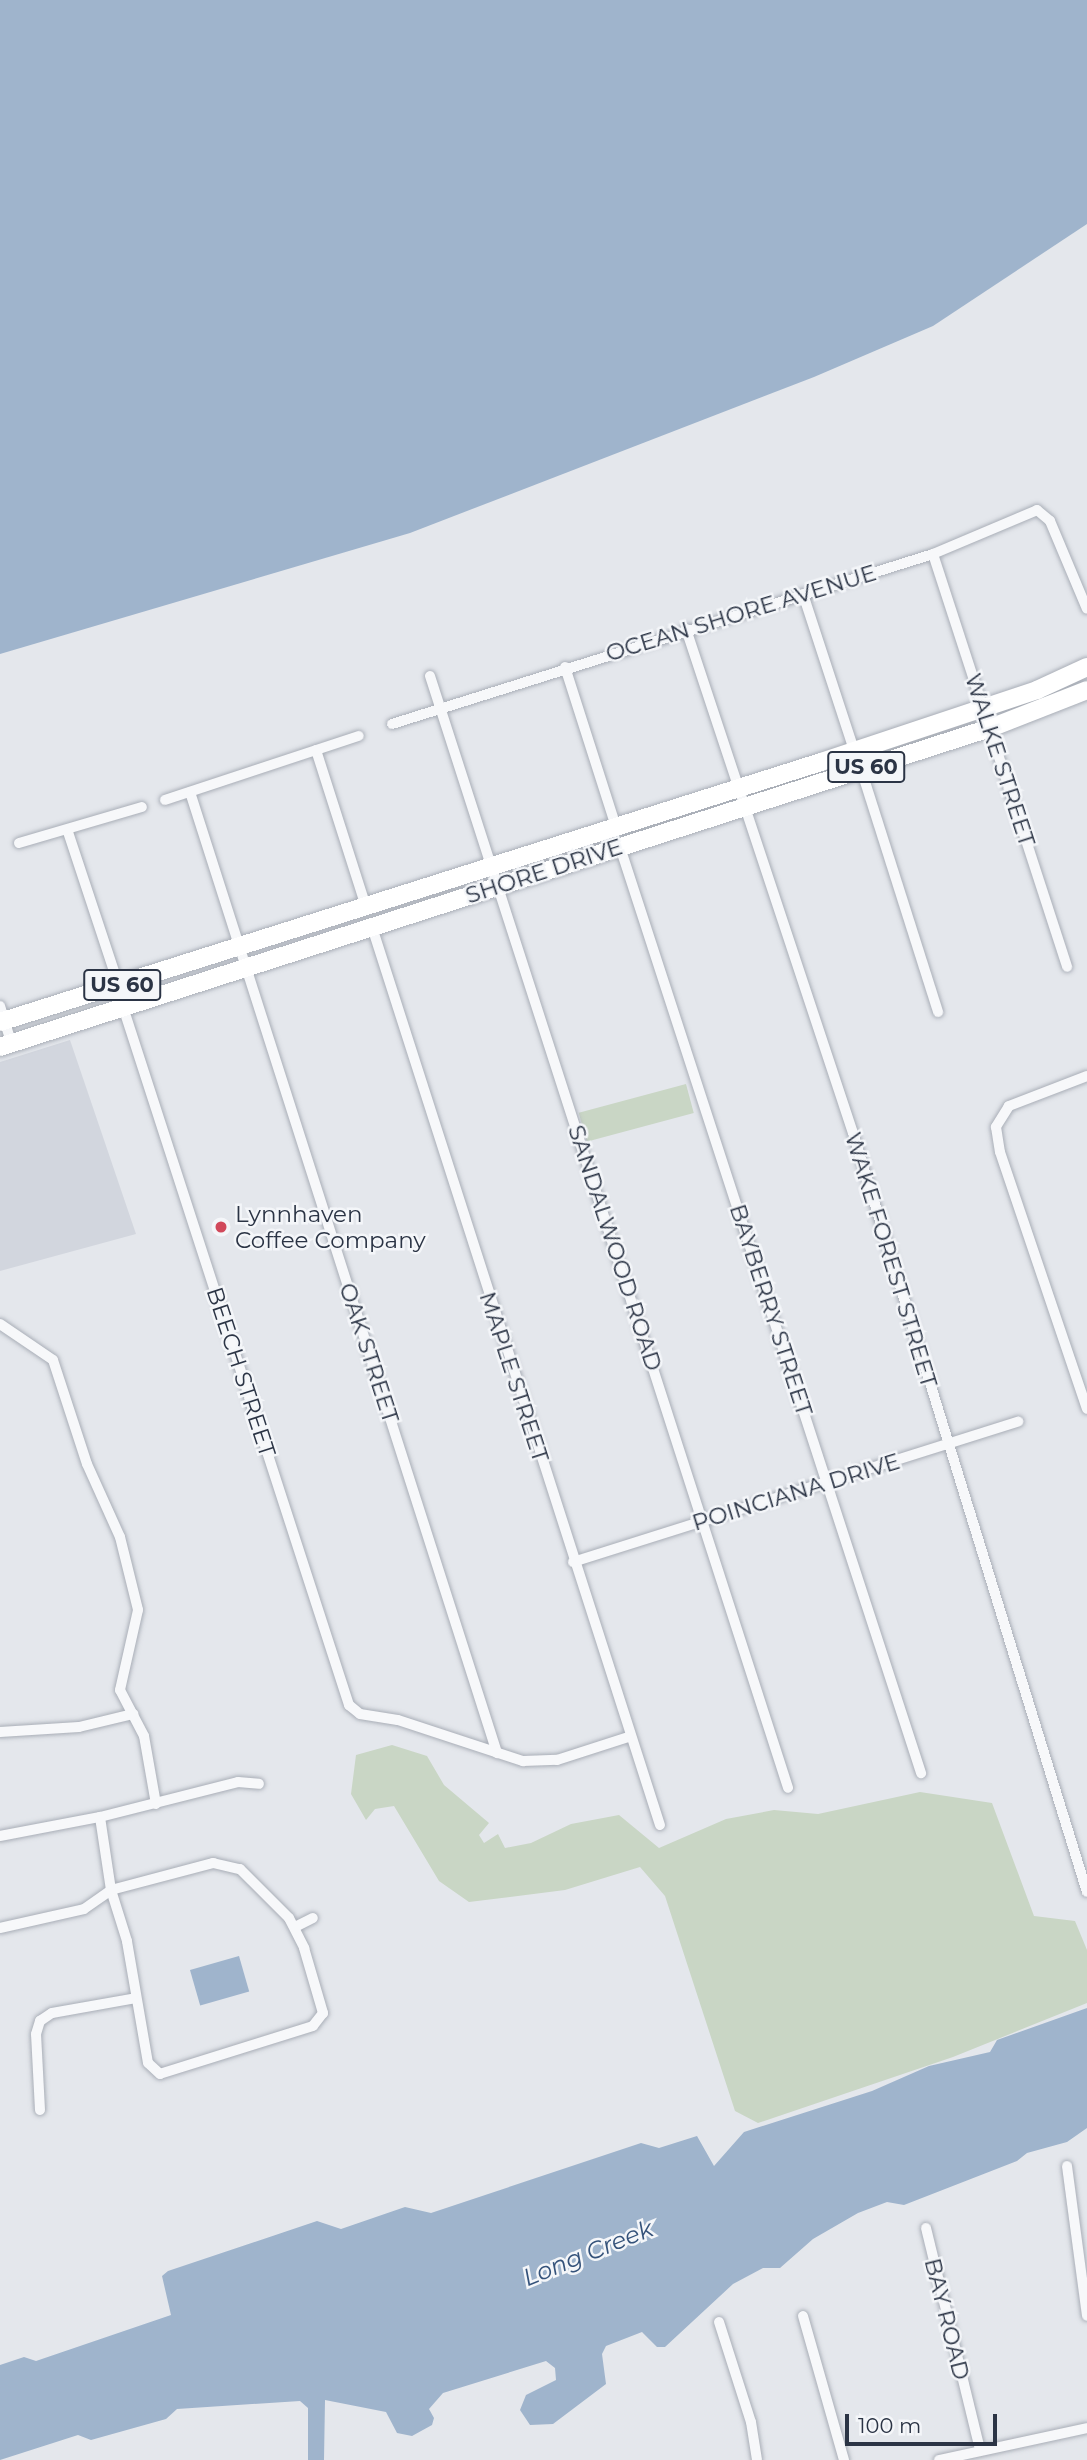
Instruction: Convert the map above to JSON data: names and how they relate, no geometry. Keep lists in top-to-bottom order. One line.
{"streets":{"highway":["US 60","SHORE DRIVE"],"street":["OCEAN SHORE AVENUE","WALKE STREET","SANDALWOOD ROAD","WAKE FOREST STREET","BAYBERRY STREET","OAK STREET","BEECH STREET","MAPLE STREET","POINCIANA DRIVE","BAY ROAD"]},"crossings":[["OCEAN SHORE AVENUE","WALKE STREET"],["OCEAN SHORE AVENUE","SANDALWOOD ROAD"],["OCEAN SHORE AVENUE","WAKE FOREST STREET"],["WALKE STREET","SHORE DRIVE"],["SHORE DRIVE","SANDALWOOD ROAD"],["SHORE DRIVE","WAKE FOREST STREET"],["SHORE DRIVE","BAYBERRY STREET"],["SHORE DRIVE","OAK STREET"],["SHORE DRIVE","BEECH STREET"],["SHORE DRIVE","MAPLE STREET"],["SANDALWOOD ROAD","POINCIANA DRIVE"],["WAKE FOREST STREET","POINCIANA DRIVE"],["BAYBERRY STREET","POINCIANA DRIVE"],["OAK STREET","BEECH STREET"],["MAPLE STREET","POINCIANA DRIVE"]],"water":["Long Creek"],"places":["Lynnhaven Coffee Company"],"scale_bar":"100 m"}
